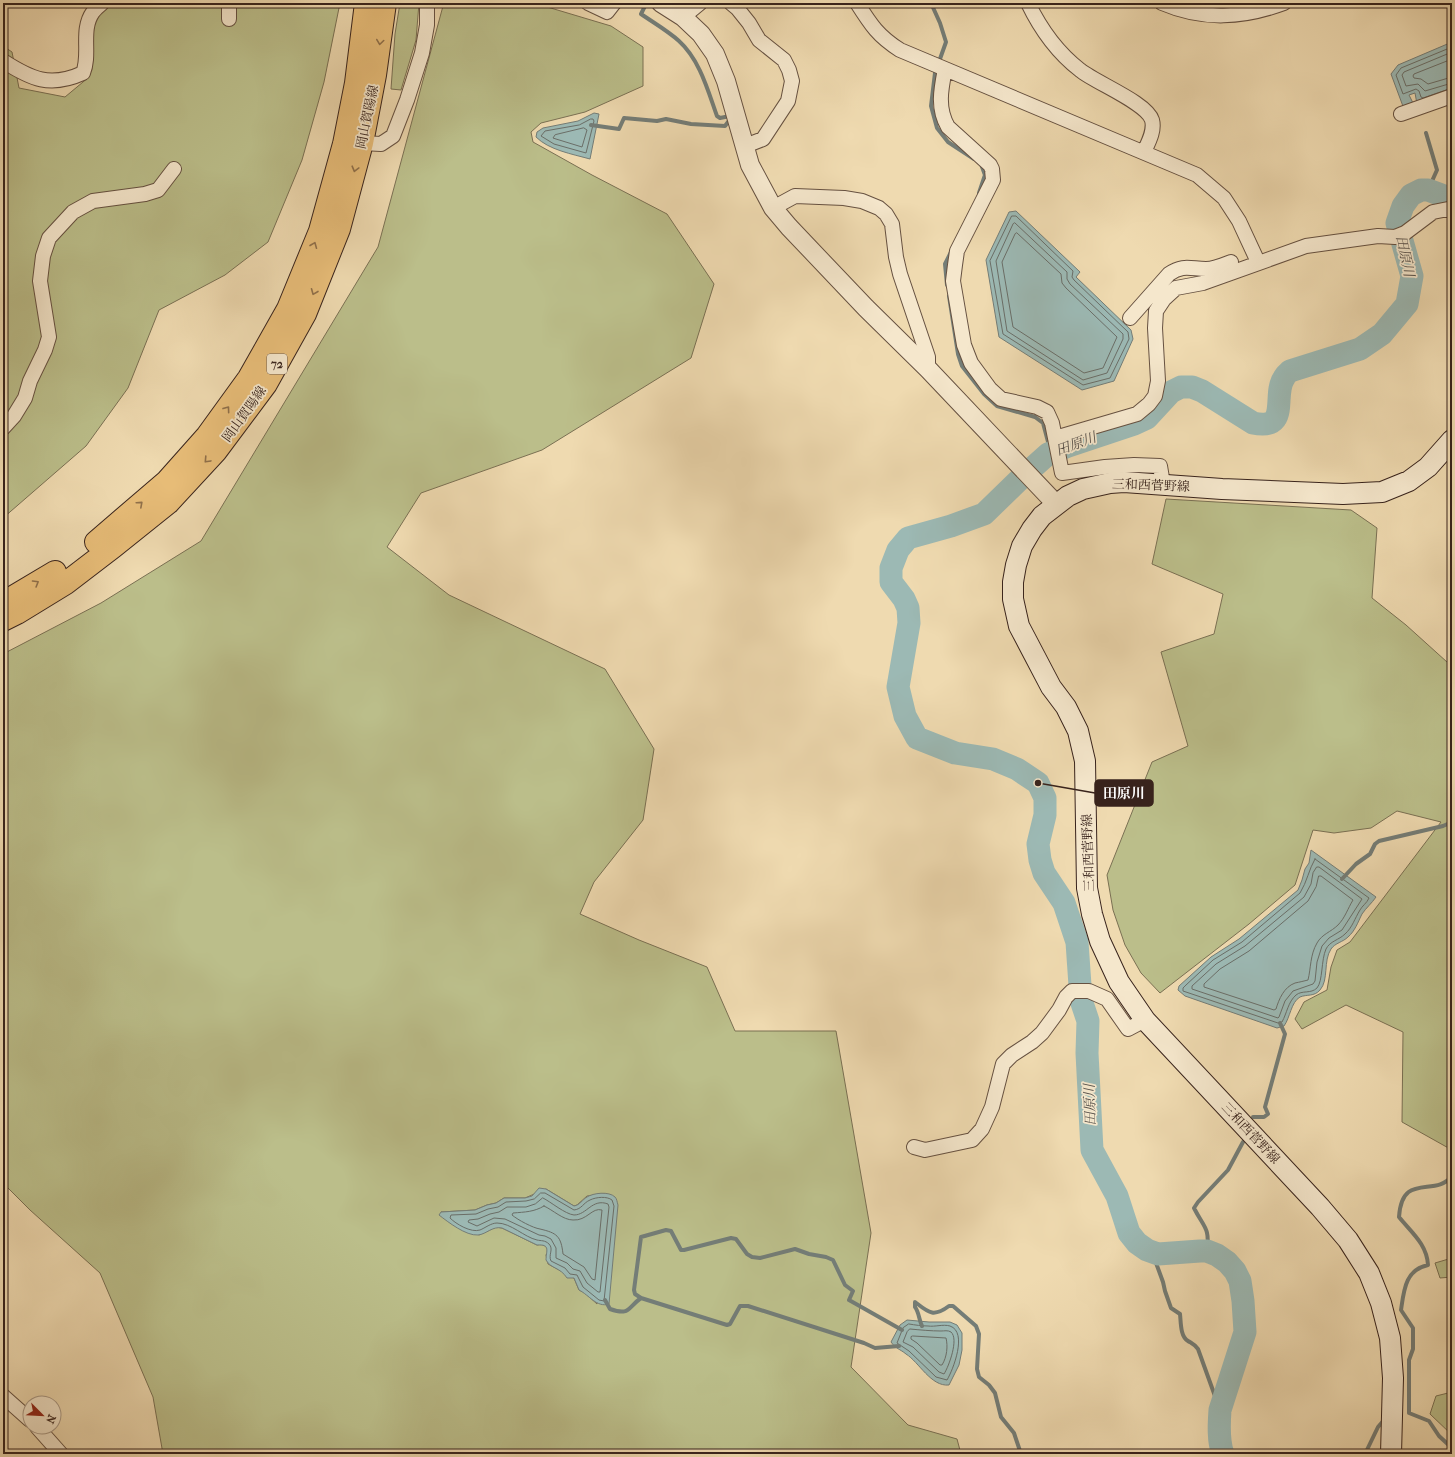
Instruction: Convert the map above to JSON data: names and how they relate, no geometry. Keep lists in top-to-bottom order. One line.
{"streets":{"main road":["岡山賀陽線","72","三和西菅野線"]},"water":["田原川"],"places":["田原川"],"north":"bottom right"}
